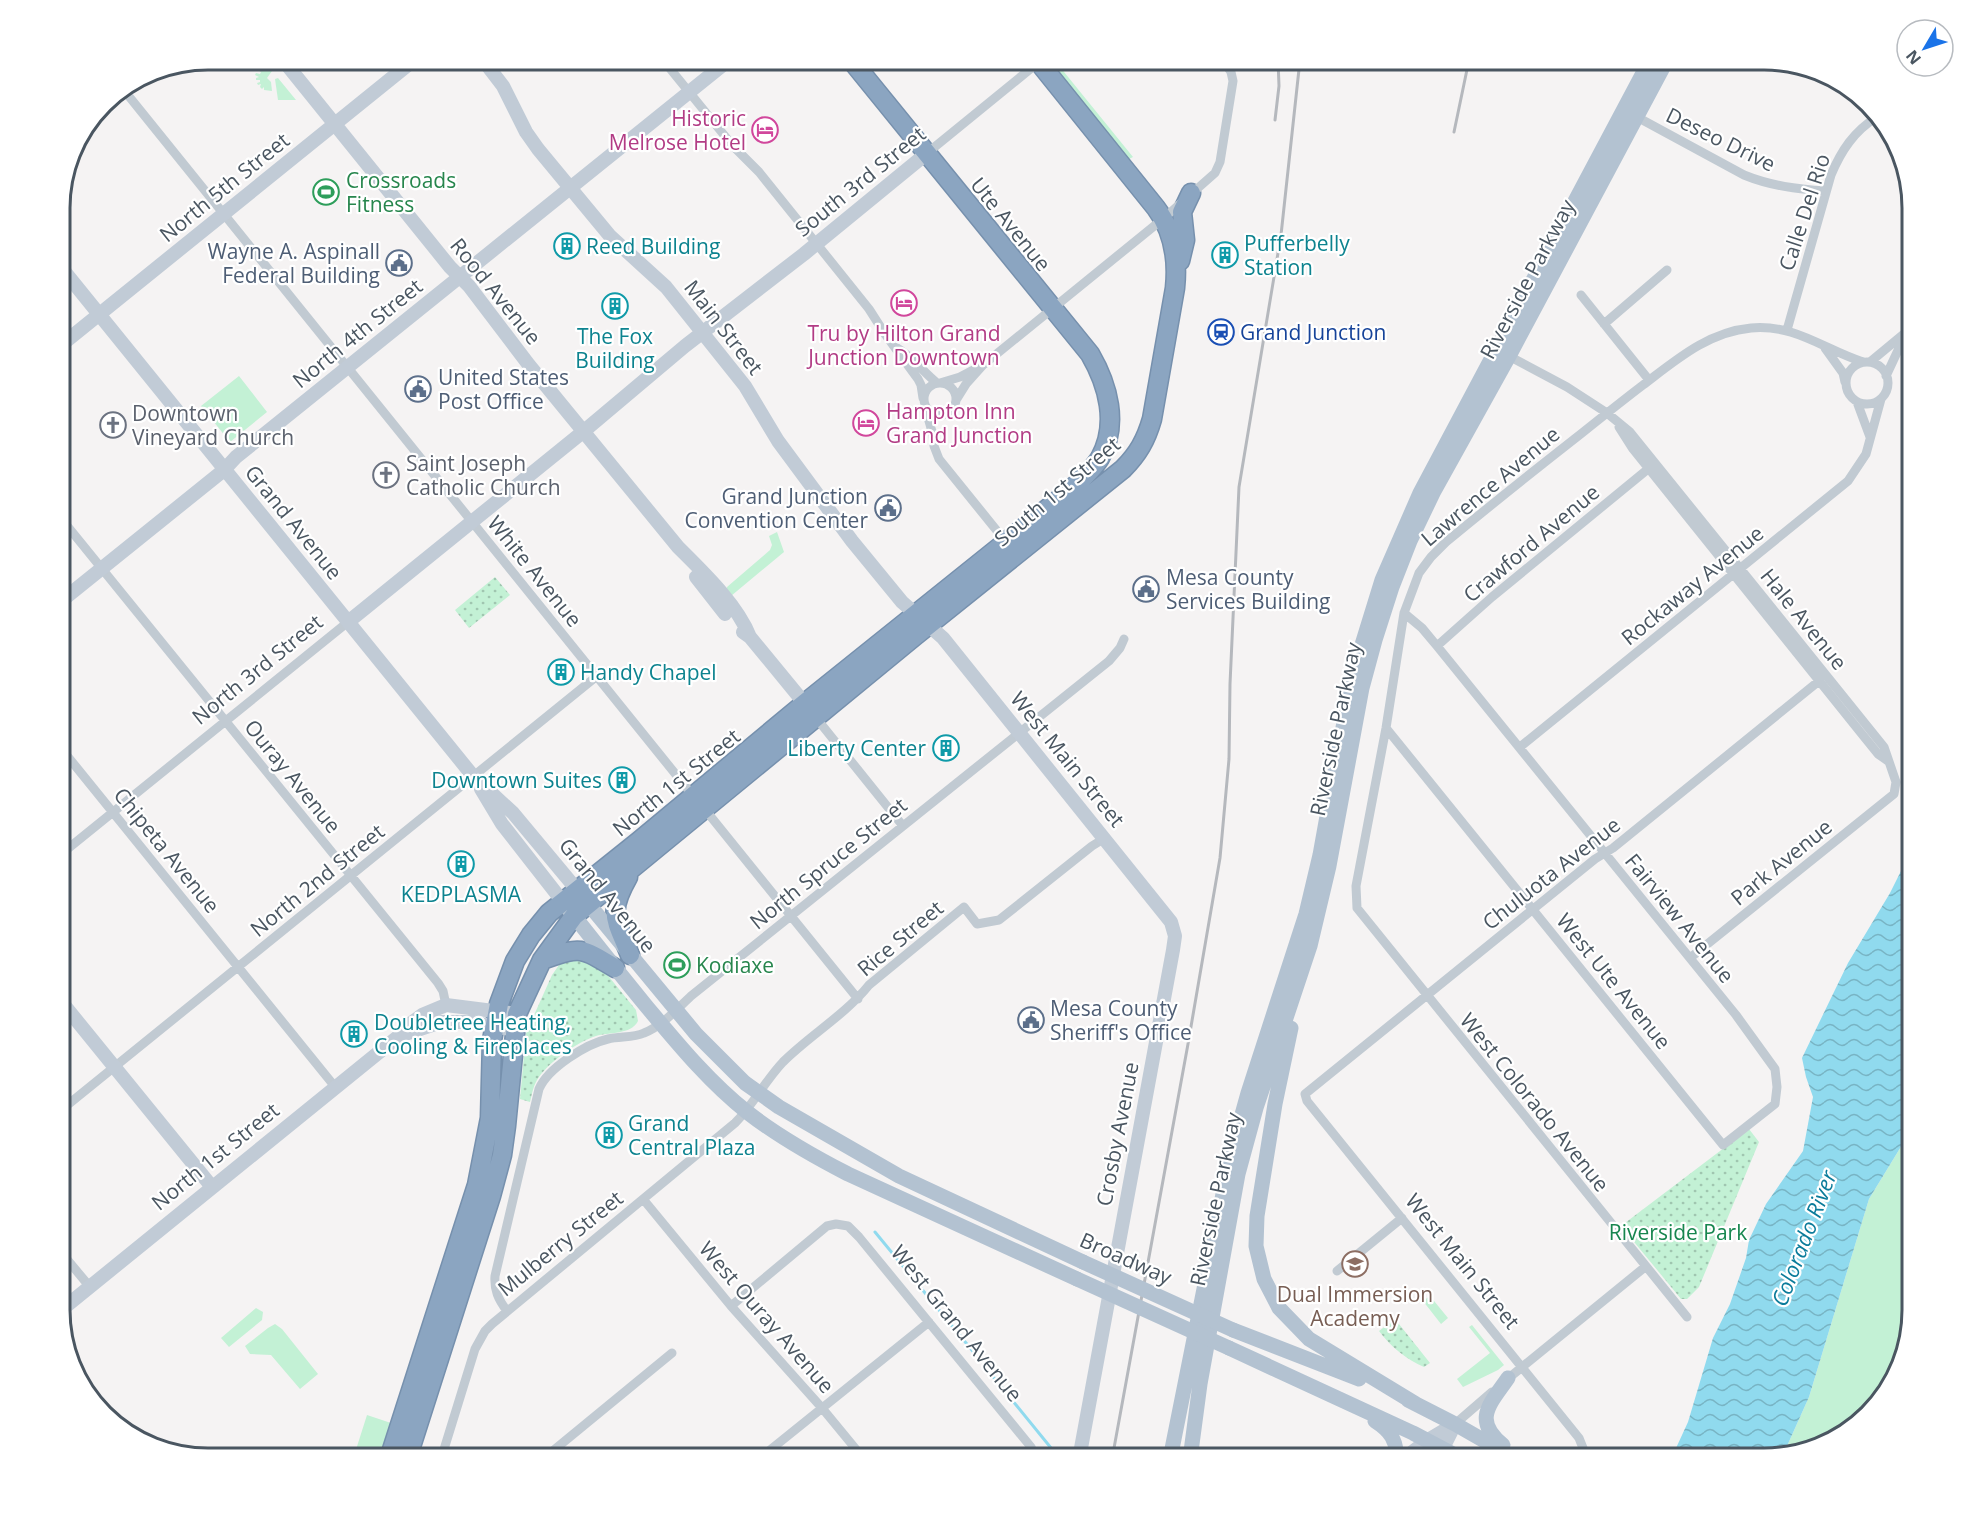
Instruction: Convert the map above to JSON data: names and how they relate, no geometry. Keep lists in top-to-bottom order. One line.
{"streets":{"highway":["Ute Avenue","South 1st Street","North 1st Street"],"main road":["Riverside Parkway","Grand Avenue","Broadway"],"street":["Deseo Drive","South 3rd Street","North 5th Street","Calle Del Rio","Rood Avenue","Main Street","North 4th Street","Lawrence Avenue","Crawford Avenue","White Avenue","Rockaway Avenue","Hale Avenue","North 3rd Street","West Main Street","Ouray Avenue","Chipeta Avenue","Park Avenue","North Spruce Street","Chuluota Avenue","North 2nd Street","Fairview Avenue","Rice Street","West Ute Avenue","West Colorado Avenue","Crosby Avenue","Mulberry Street","West Ouray Avenue","West Grand Avenue"]},"crossings":[["Deseo Drive","Calle Del Rio"],["Deseo Drive","Riverside Parkway"],["South 3rd Street","Ute Avenue"],["South 3rd Street","Main Street"],["South 3rd Street","North 3rd Street"],["North 5th Street","Rood Avenue"],["North 5th Street","Grand Avenue"],["North 5th Street","White Avenue"],["Calle Del Rio","Lawrence Avenue"],["Ute Avenue","South 1st Street"],["Riverside Parkway","Hale Avenue"],["Rood Avenue","North 4th Street"],["Rood Avenue","North 3rd Street"],["Rood Avenue","North 1st Street"],["Main Street","North 4th Street"],["Main Street","South 1st Street"],["Main Street","North 3rd Street"],["Main Street","West Main Street"],["Main Street","North 1st Street"],["North 4th Street","Grand Avenue"],["North 4th Street","White Avenue"],["North 4th Street","Ouray Avenue"],["Lawrence Avenue","Rockaway Avenue"],["Lawrence Avenue","Hale Avenue"],["Lawrence Avenue","Fairview Avenue"],["Lawrence Avenue","West Ute Avenue"],["Lawrence Avenue","West Colorado Avenue"],["South 1st Street","West Main Street"],["South 1st Street","North 1st Street"],["Grand Avenue","North 3rd Street"],["Grand Avenue","North 1st Street"],["Grand Avenue","North Spruce Street"],["Grand Avenue","North 2nd Street"],["Grand Avenue","Rice Street"],["Grand Avenue","Mulberry Street"],["Grand Avenue","Broadway"],["Crawford Avenue","Hale Avenue"],["Crawford Avenue","Fairview Avenue"],["White Avenue","North 3rd Street"],["White Avenue","North 1st Street"],["White Avenue","North Spruce Street"],["White Avenue","North 2nd Street"],["White Avenue","Rice Street"],["Rockaway Avenue","Hale Avenue"],["Rockaway Avenue","Fairview Avenue"],["Hale Avenue","Park Avenue"],["Hale Avenue","Chuluota Avenue"],["North 3rd Street","Ouray Avenue"],["North 3rd Street","Chipeta Avenue"],["West Main Street","North 1st Street"],["West Main Street","North Spruce Street"],["West Main Street","Chuluota Avenue"],["West Main Street","Rice Street"],["West Main Street","Crosby Avenue"],["Ouray Avenue","North 1st Street"],["Ouray Avenue","North 2nd Street"],["North 1st Street","Chipeta Avenue"],["Chipeta Avenue","North 2nd Street"],["Park Avenue","Fairview Avenue"],["North Spruce Street","Mulberry Street"],["Chuluota Avenue","Fairview Avenue"],["Chuluota Avenue","West Ute Avenue"],["Chuluota Avenue","West Colorado Avenue"],["Fairview Avenue","West Ute Avenue"],["Rice Street","Mulberry Street"],["Rice Street","Broadway"],["Mulberry Street","Broadway"],["Mulberry Street","West Ouray Avenue"],["West Ouray Avenue","West Grand Avenue"]],"water":["Colorado River"],"parks":["Riverside Park"],"places":{"hotel":["Historic Melrose Hotel","Tru by Hilton Grand Junction Downtown","Hampton Inn Grand Junction"],"sports":["Crossroads Fitness","Kodiaxe"],"building":["Reed Building","Pufferbelly Station","The Fox Building","Handy Chapel","Liberty Center","Downtown Suites","KEDPLASMA","Doubletree Heating, Cooling & Fireplaces","Grand Central Plaza"],"public building":["Wayne A. Aspinall Federal Building","United States Post Office","Grand Junction Convention Center","Mesa County Services Building","Mesa County Sheriff's Office"],"station":["Grand Junction"],"church":["Downtown Vineyard Church","Saint Joseph Catholic Church"],"school or university":["Dual Immersion Academy"]},"north":"bottom left"}
